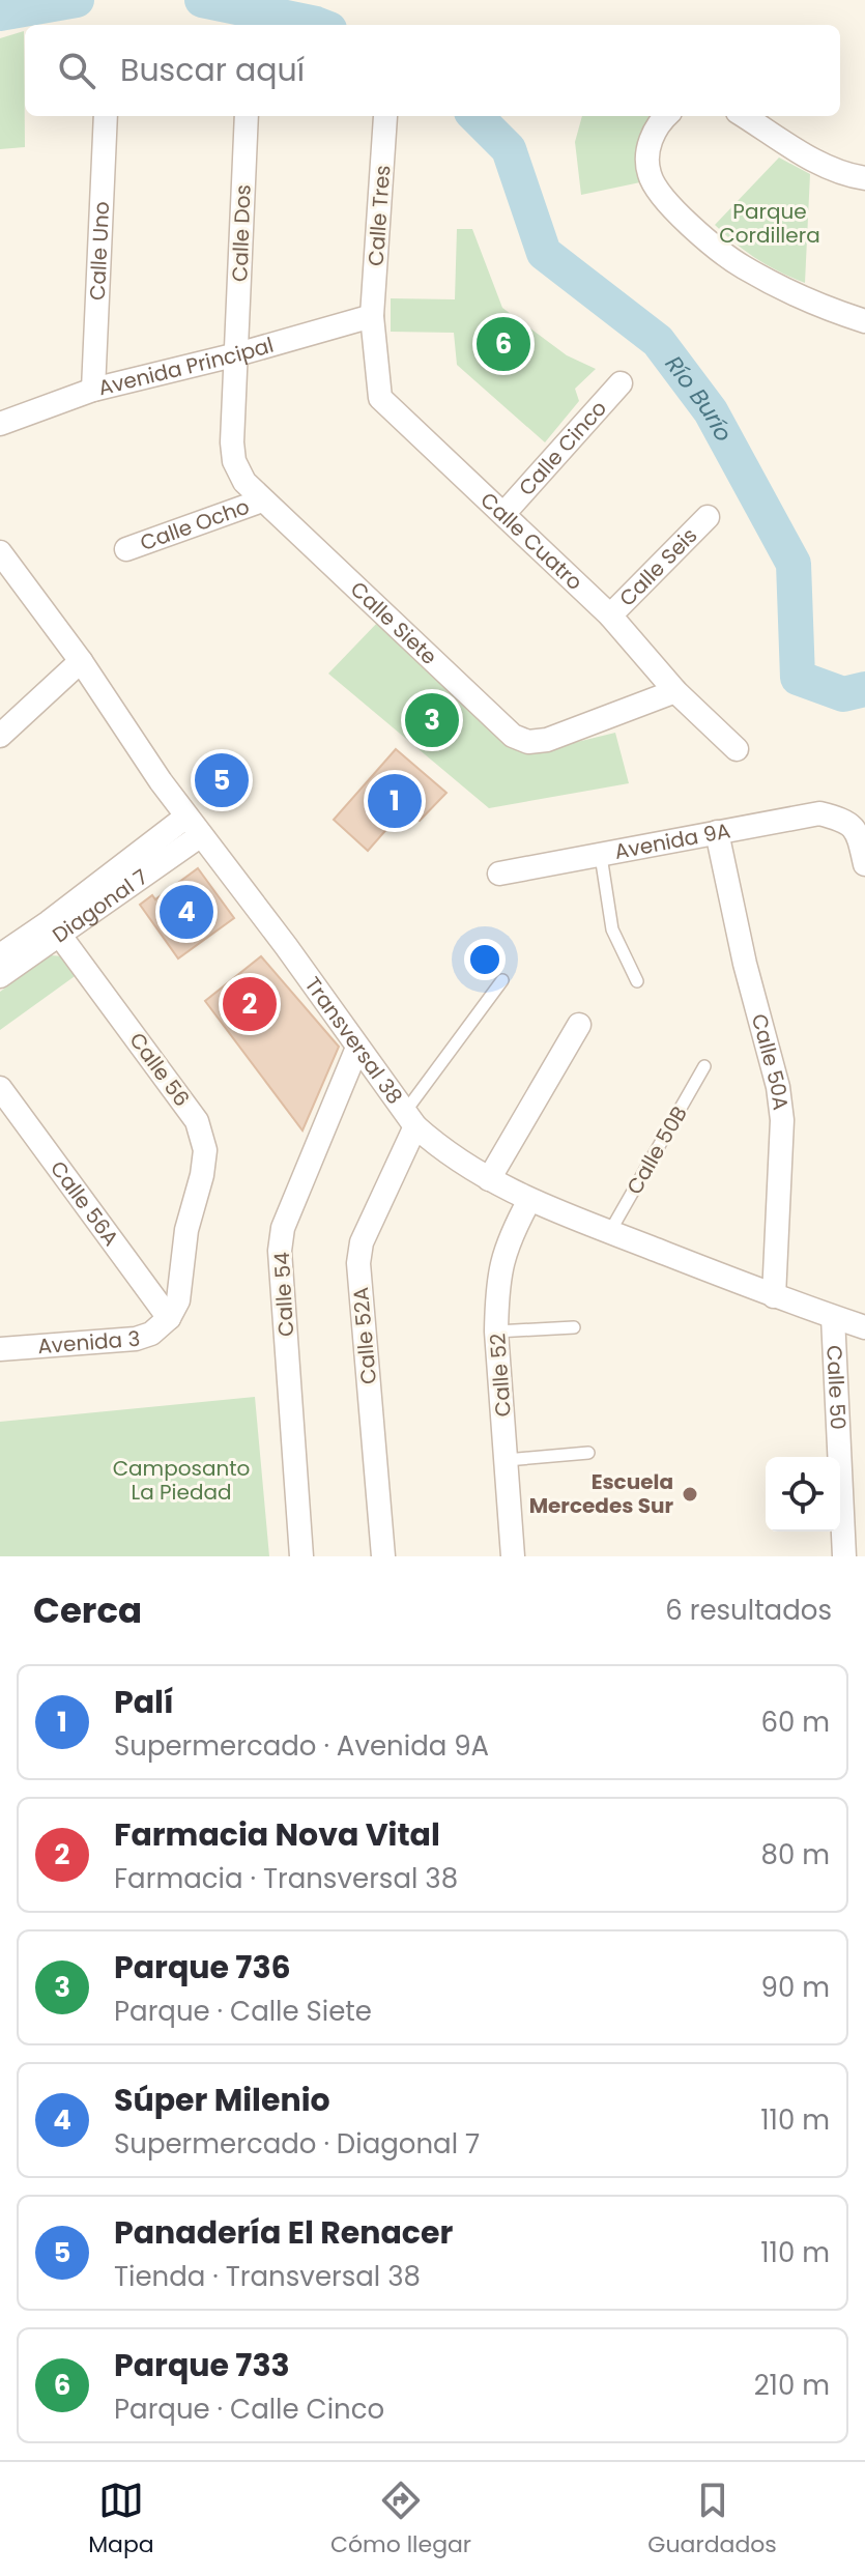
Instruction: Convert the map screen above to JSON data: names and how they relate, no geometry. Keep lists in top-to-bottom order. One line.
{"streets":{"street":["Calle Tres","Calle Dos","Calle Uno","Avenida Principal","Calle Cinco","Calle Ocho","Calle Cuatro","Calle Seis","Calle Siete","Avenida 9A","Diagonal 7","Transversal 38","Calle 50A","Calle 56","Calle 56A","Calle 54","Calle 52A","Avenida 3","Calle 52","Calle 50"],"lane":["Calle 50B"]},"crossings":[["Calle Tres","Avenida Principal"],["Calle Tres","Calle Cuatro"],["Calle Dos","Avenida Principal"],["Calle Dos","Calle Siete"],["Calle Uno","Avenida Principal"],["Avenida Principal","Calle Cuatro"],["Avenida Principal","Calle Siete"],["Calle Cinco","Calle Cuatro"],["Calle Ocho","Calle Siete"],["Calle Cuatro","Calle Seis"],["Calle Cuatro","Calle Siete"],["Avenida 9A","Calle 50A"],["Diagonal 7","Transversal 38"],["Diagonal 7","Calle 56"],["Transversal 38","Calle 50A"],["Transversal 38","Calle 50B"],["Transversal 38","Calle 54"],["Transversal 38","Calle 52A"],["Transversal 38","Calle 52"],["Transversal 38","Calle 50"],["Calle 56","Calle 56A"],["Calle 56","Avenida 3"],["Calle 56A","Avenida 3"]],"water":["Río Burío"],"parks":["Parque Cordillera","Camposanto La Piedad"],"places":["Escuela Mercedes Sur"],"page":{"search":"Buscar aquí","pins":["6","3","5","1","4","2"],"heading":["Cerca","6 resultados"],"list":[{"mark":"1","name":"Palí","note":"Supermercado · Avenida 9A","value":"60 m"},{"mark":"2","name":"Farmacia Nova Vital","note":"Farmacia · Transversal 38","value":"80 m"},{"mark":"3","name":"Parque 736","note":"Parque · Calle Siete","value":"90 m"},{"mark":"4","name":"Súper Milenio","note":"Supermercado · Diagonal 7","value":"110 m"},{"mark":"5","name":"Panadería El Renacer","note":"Tienda · Transversal 38","value":"110 m"},{"mark":"6","name":"Parque 733","note":"Parque · Calle Cinco","value":"210 m"}],"nav":["Mapa","Cómo llegar","Guardados"]}}
